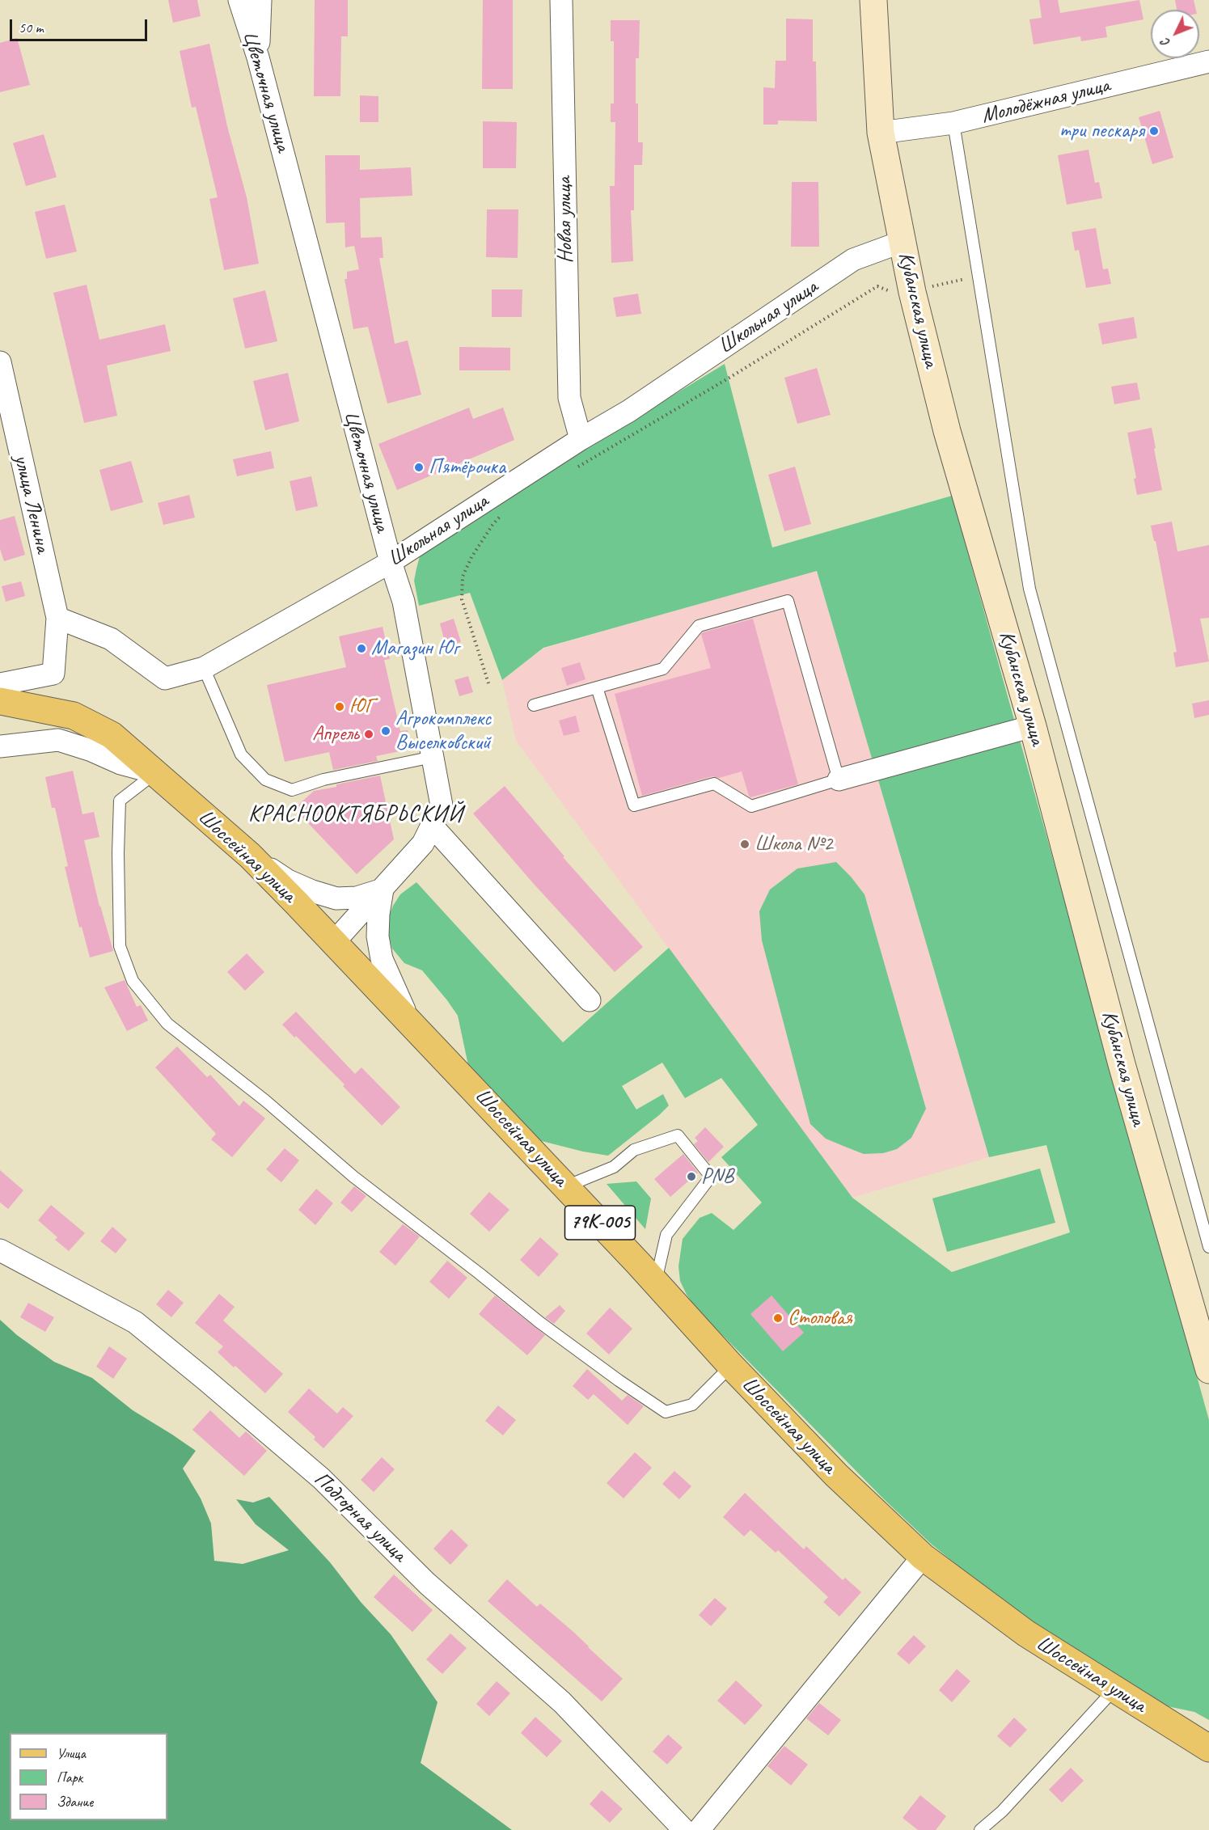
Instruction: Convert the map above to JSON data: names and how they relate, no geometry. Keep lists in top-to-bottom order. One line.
{"streets":{"main road":["Кубанская улица","Шоссейная улица","79К-005"],"street":["Цветочная улица","Молодёжная улица","Новая улица","Школьная улица","улица Ленина","Подгорная улица"]},"crossings":[["Цветочная улица","Школьная улица"],["Цветочная улица","Шоссейная улица"],["Молодёжная улица","Кубанская улица"],["Новая улица","Школьная улица"],["Кубанская улица","Школьная улица"],["Школьная улица","улица Ленина"]],"districts":["КРАСНООКТЯБРЬСКИЙ"],"places":["три пескаря","Пятёрочка","Магазин Юг","ЮГ","Агрокомплекс Выселковский","Апрель","Школа №2","PNB","Столовая"],"legend":["Улица","Парк","Здание"],"scale_bar":"50 m","north":"bottom left"}
